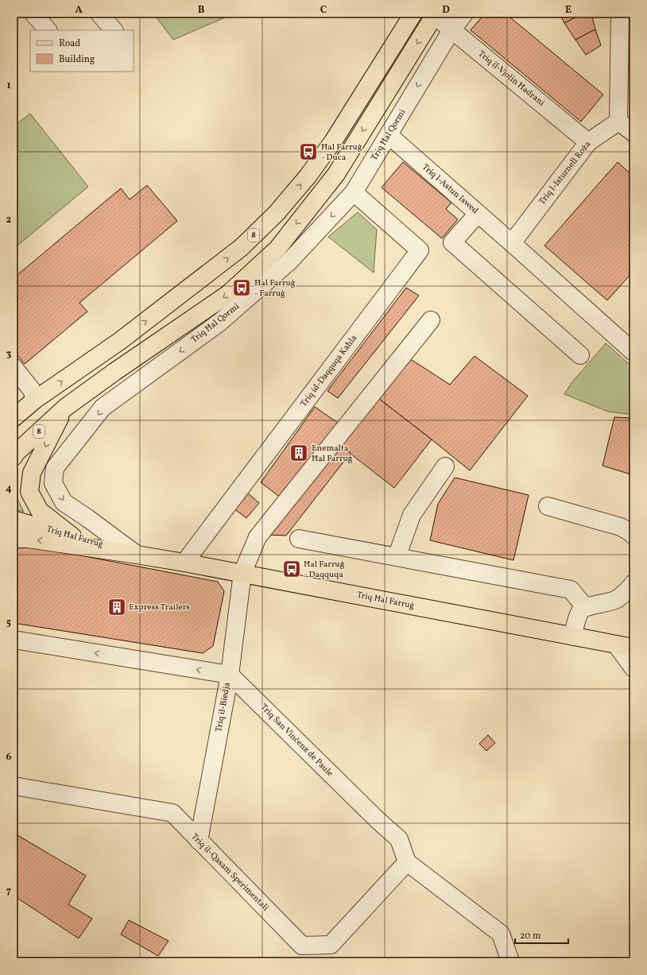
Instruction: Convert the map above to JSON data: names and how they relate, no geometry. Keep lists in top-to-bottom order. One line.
{"streets":{"main road":["Triq Ħal Qormi","8","Triq Ħal Farruġ"],"street":["Triq il-Vjolin Ħadrani","Triq l-Isturnell Roża","Triq l-Astun Iswed","Triq id-Daqquqa Kaħla","Triq il-Biedja","Triq San Vinċenz de Paule","Triq il-Qasam Sperimentali"]},"crossings":[["Triq il-Vjolin Ħadrani","Triq Ħal Qormi"],["Triq il-Vjolin Ħadrani","Triq l-Isturnell Roża"],["Triq Ħal Qormi","Triq l-Astun Iswed"],["Triq Ħal Qormi","Triq id-Daqquqa Kaħla"],["Triq Ħal Qormi","Triq Ħal Farruġ"],["Triq l-Isturnell Roża","Triq l-Astun Iswed"],["Triq id-Daqquqa Kaħla","Triq Ħal Farruġ"],["Triq Ħal Farruġ","Triq il-Biedja"],["Triq il-Biedja","Triq San Vinċenz de Paule"],["Triq il-Biedja","Triq il-Qasam Sperimentali"],["Triq San Vinċenz de Paule","Triq il-Qasam Sperimentali"]],"one_way":["Triq Ħal Qormi"],"places":{"bus stop":["Ħal Farruġ - Duca","Ħal Farruġ - Farruġ","Ħal Farruġ - Daqquqa"],"building":["Enemalta Ħal Farruġ","Express Trailers"]},"legend":["Road","Building"],"scale_bar":"20 m","grid":{"columns":["A","B","C","D","E"],"rows":["1","2","3","4","5","6","7"]}}
